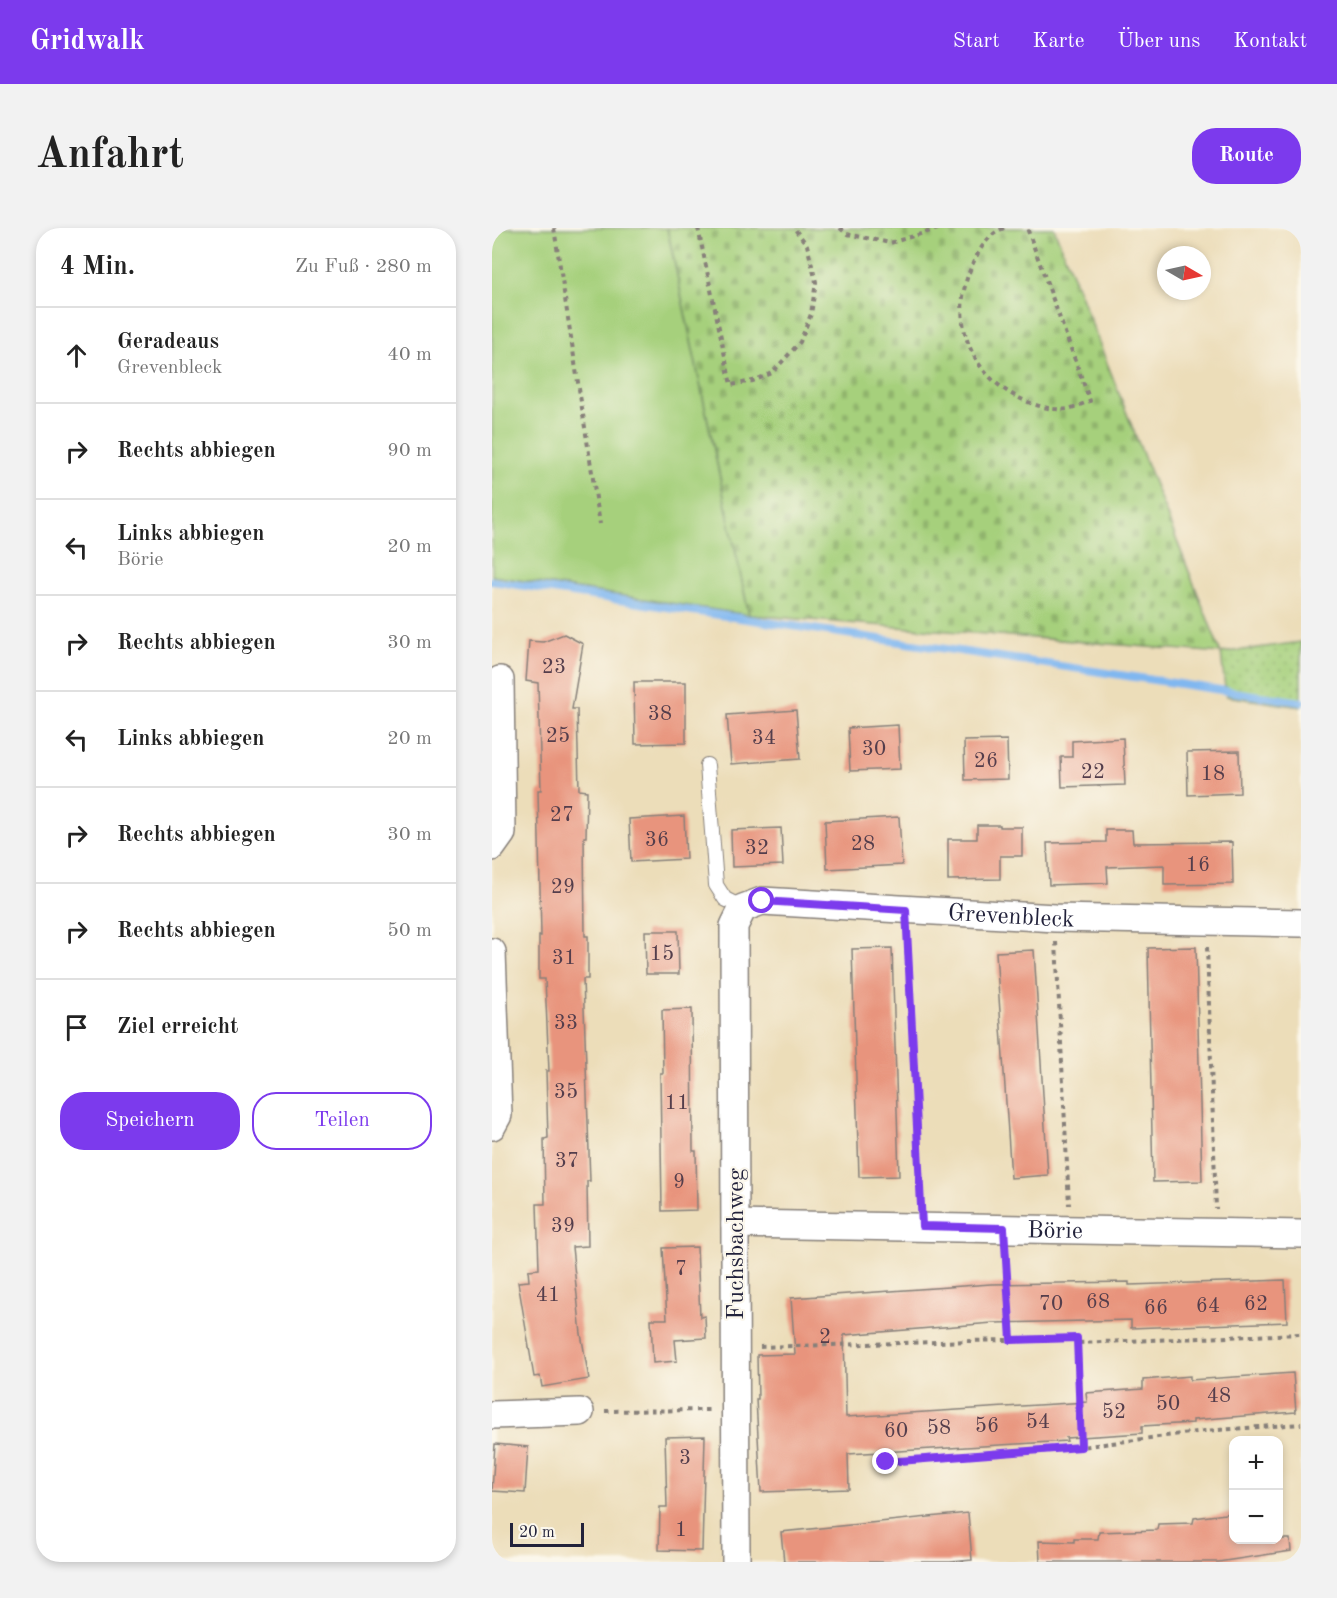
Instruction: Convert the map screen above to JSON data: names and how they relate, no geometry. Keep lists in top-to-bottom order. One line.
{"streets":{"street":["Grevenbleck","Börie","Fuchsbachweg"]},"crossings":[["Grevenbleck","Fuchsbachweg"],["Börie","Fuchsbachweg"]],"house_numbers":["23","38","25","34","30","26","22","18","27","36","28","32","16","29","15","31","33","35","11","37","9","39","7","41","68","70","62","64","66","2","48","50","52","54","56","58","60","3","1"],"scale_bar":"20 m","north":"right","page":{"header":"Gridwalk","nav":["Start","Karte","Über uns","Kontakt"],"buttons":["Route",["Speichern","Teilen"]],"title":"Anfahrt","heading":["4 Min.","Zu Fuß · 280 m"],"list":[["Geradeaus","Grevenbleck","40 m"],["Rechts abbiegen","90 m"],["Links abbiegen","Börie","20 m"],["Rechts abbiegen","30 m"],["Links abbiegen","20 m"],["Rechts abbiegen","30 m"],["Rechts abbiegen","50 m"],"Ziel erreicht"],"map_buttons":["+","−"],"scale":"20 m"}}
